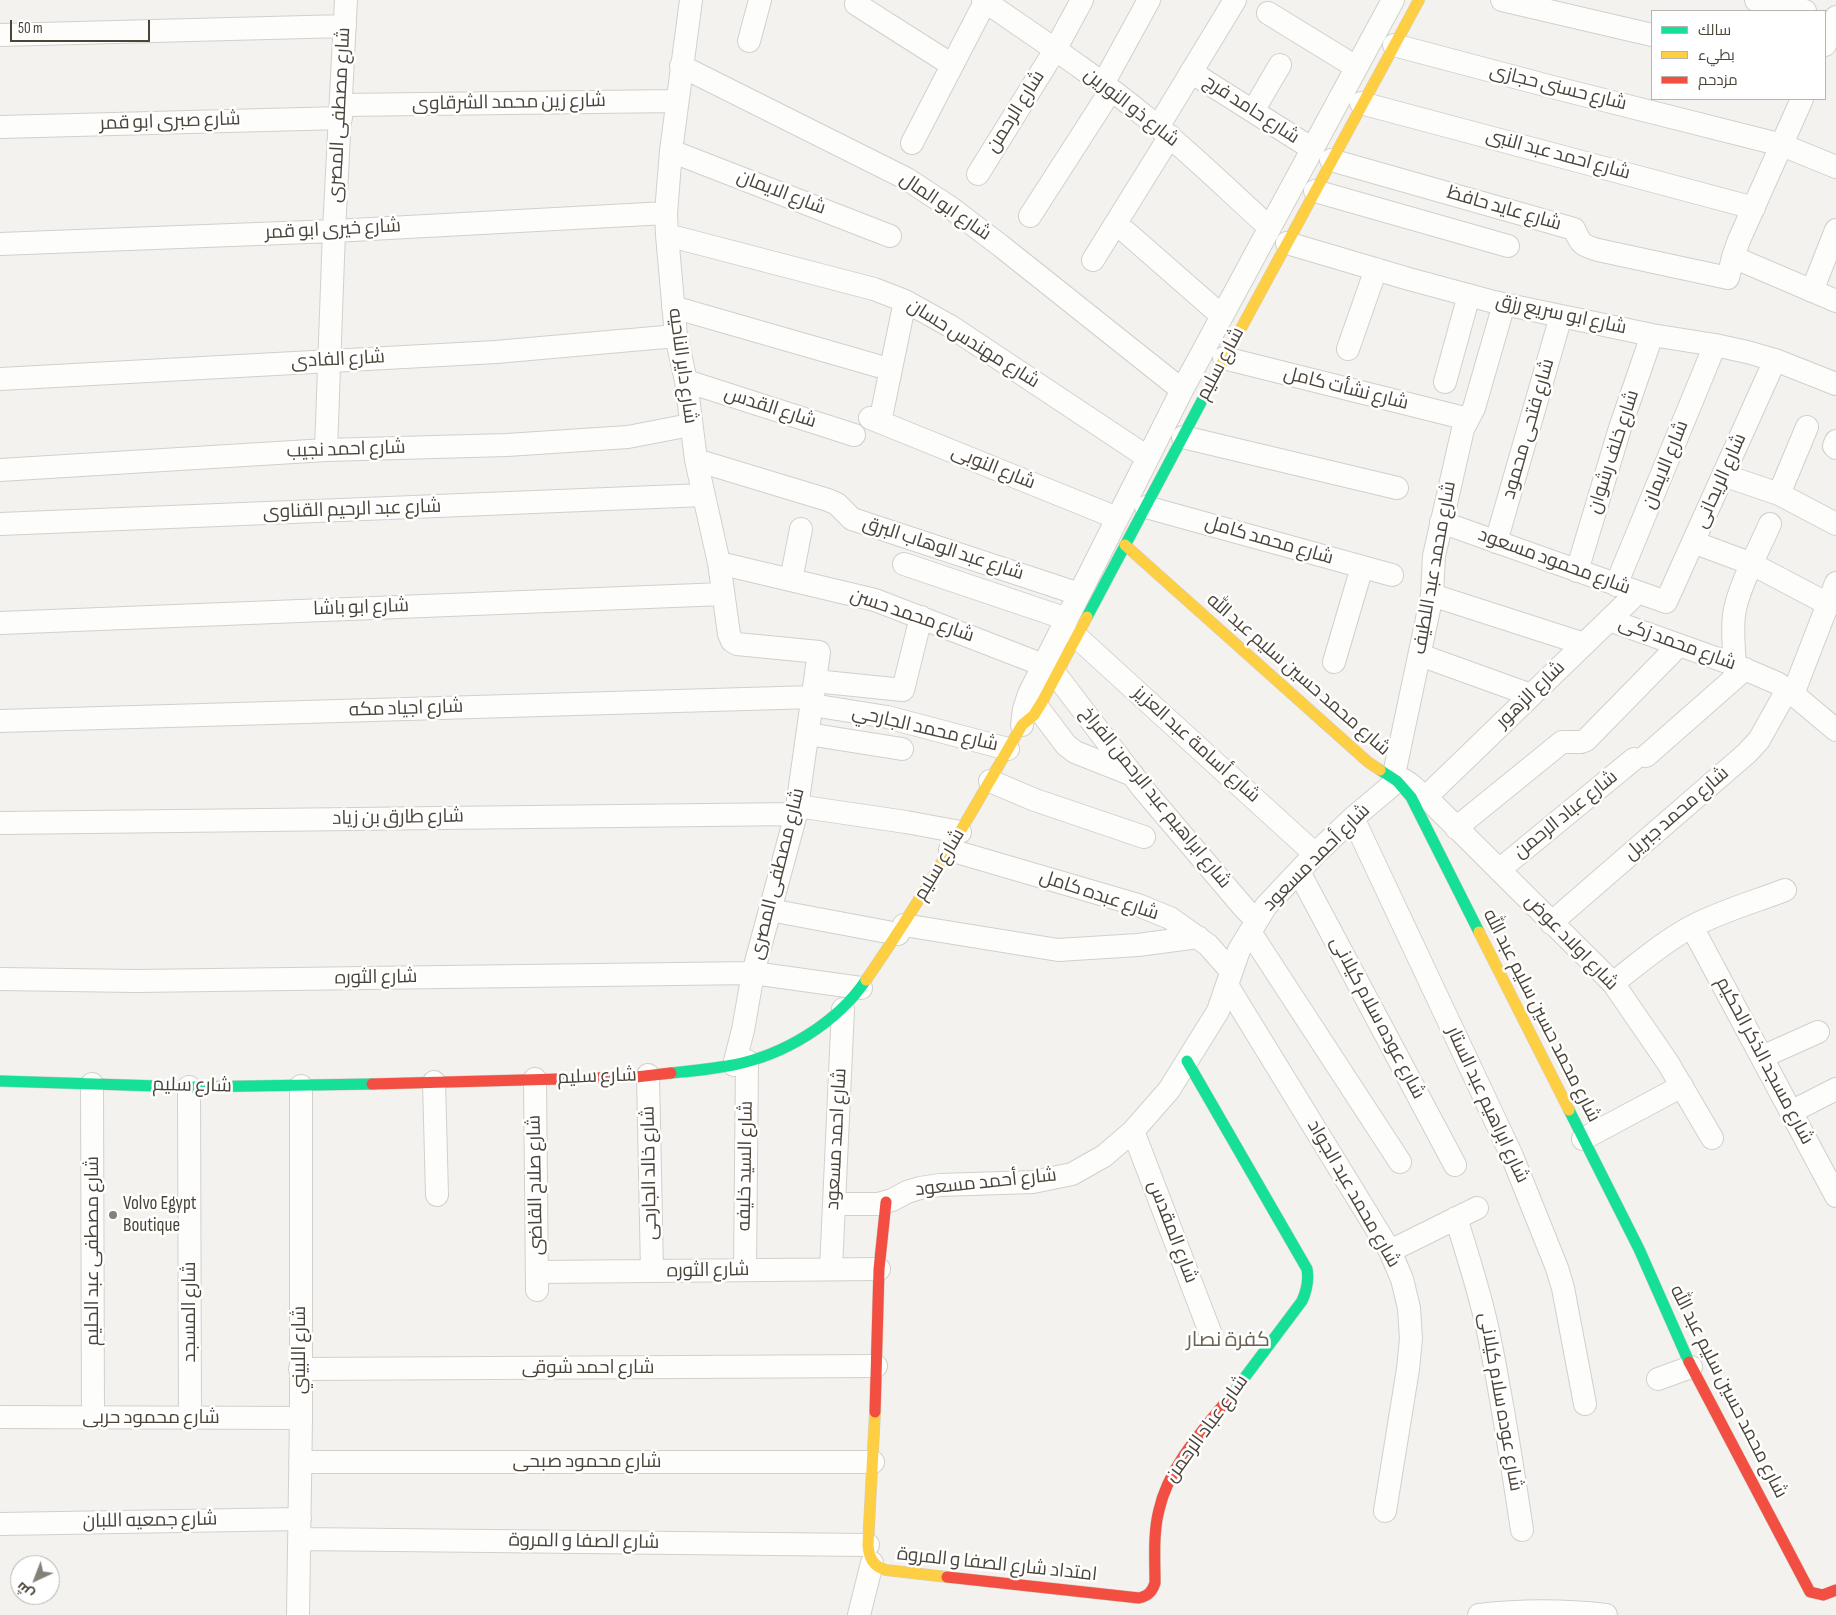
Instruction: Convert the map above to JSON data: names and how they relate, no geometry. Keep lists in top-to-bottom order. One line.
{"streets":{"street":["شارع حسنى حجازى","شارع زين محمد الشرقاوى","شارع ذو النورين","شارع حامد فرج","شارع الرحمن","شارع مصطفى المصرى","شارع صبرى ابو قمر","شارع احمد عبد النبى","شارع الايمان","شارع ابو المال","شارع عايد حافظ","شارع خيرى ابو قمر","شارع ابو سريع رزق","شارع مهندس حسان","شارع الفادى","شارع سليم","شارع داير الناحيه","شارع نشأت كامل","شارع القدس","شارع فتحى محمود","شارع احمد نجيب","شارع خلف رشوان","شارع النوبى","شارع الريحانى","شارع عبد الرحيم القناوى","شارع محمد كامل","شارع عبد الوهاب البرق","شارع محمود مسعود","شارع محمد عبد اللطيف","شارع ابو باشا","شارع محمد حسن","شارع محمد زكى","شارع محمد حسين سليم عبد الله","شارع الزهور","شارع اجياد مكه","شارع محمد الجارحي","شارع أسامة عبد العزيز","شارع ابراهيم عبد الرحمن الفراخ","شارع محمد جبريل","شارع عباد الرحمن","شارع طارق بن زياد","شارع أحمد مسعود","شارع عبده كامل","شارع اولاد عوض","شارع الثوره","شارع عوده سلام كيلانى","شارع مسجد الذكر الحكيم","شارع ابراهيم عبد الستار","شارع احمد مسعود","شارع السيد خليفه","شارع خالد الجارحى","شارع صلاح القاضى","شارع محمد عبد الجواد","شارع المقدس","شارع مصطفى عبد الحليم","شارع المسجد","شارع اللبيني","شارع احمد شوقى","شارع محمود حربى","شارع محمود صبحى","شارع جمعيه اللبان","شارع الصفا و المروة","امتداد شارع الصفا و المروة"]},"crossings":[["شارع حسنى حجازى","شارع سليم"],["شارع زين محمد الشرقاوى","شارع مصطفى المصرى"],["شارع زين محمد الشرقاوى","شارع صبرى ابو قمر"],["شارع زين محمد الشرقاوى","شارع داير الناحيه"],["شارع ذو النورين","شارع الرحمن"],["شارع ذو النورين","شارع سليم"],["شارع حامد فرج","شارع سليم"],["شارع مصطفى المصرى","شارع صبرى ابو قمر"],["شارع مصطفى المصرى","شارع خيرى ابو قمر"],["شارع مصطفى المصرى","شارع الفادى"],["شارع مصطفى المصرى","شارع سليم"],["شارع مصطفى المصرى","شارع داير الناحيه"],["شارع مصطفى المصرى","شارع احمد نجيب"],["شارع مصطفى المصرى","شارع اجياد مكه"],["شارع مصطفى المصرى","شارع محمد الجارحي"],["شارع مصطفى المصرى","شارع طارق بن زياد"],["شارع مصطفى المصرى","شارع الثوره"],["شارع مصطفى المصرى","شارع السيد خليفه"],["شارع احمد عبد النبى","شارع سليم"],["شارع الايمان","شارع ابو سريع رزق"],["شارع الايمان","شارع داير الناحيه"],["شارع الايمان","شارع محمود مسعود"],["شارع ابو المال","شارع سليم"],["شارع ابو المال","شارع داير الناحيه"],["شارع عايد حافظ","شارع سليم"],["شارع خيرى ابو قمر","شارع داير الناحيه"],["شارع ابو سريع رزق","شارع سليم"],["شارع ابو سريع رزق","شارع فتحى محمود"],["شارع ابو سريع رزق","شارع خلف رشوان"],["شارع ابو سريع رزق","شارع الريحانى"],["شارع ابو سريع رزق","شارع محمد عبد اللطيف"],["شارع مهندس حسان","شارع سليم"],["شارع مهندس حسان","شارع داير الناحيه"],["شارع مهندس حسان","شارع النوبى"],["شارع الفادى","شارع داير الناحيه"],["شارع سليم","شارع نشأت كامل"],["شارع سليم","شارع النوبى"],["شارع سليم","شارع محمد كامل"],["شارع سليم","شارع عبد الوهاب البرق"],["شارع سليم","شارع محمد حسن"],["شارع سليم","شارع محمد حسين سليم عبد الله"],["شارع سليم","شارع محمد الجارحي"],["شارع سليم","شارع أسامة عبد العزيز"],["شارع سليم","شارع ابراهيم عبد الرحمن الفراخ"],["شارع سليم","شارع طارق بن زياد"],["شارع سليم","شارع عبده كامل"],["شارع سليم","شارع الثوره"],["شارع سليم","شارع احمد مسعود"],["شارع سليم","شارع السيد خليفه"],["شارع سليم","شارع خالد الجارحى"],["شارع سليم","شارع صلاح القاضى"],["شارع سليم","شارع مصطفى عبد الحليم"],["شارع سليم","شارع المسجد"],["شارع سليم","شارع اللبيني"],["شارع داير الناحيه","شارع القدس"],["شارع داير الناحيه","شارع احمد نجيب"],["شارع داير الناحيه","شارع عبد الرحيم القناوى"],["شارع داير الناحيه","شارع عبد الوهاب البرق"],["شارع داير الناحيه","شارع ابو باشا"],["شارع داير الناحيه","شارع محمد حسن"],["شارع نشأت كامل","شارع محمد عبد اللطيف"],["شارع فتحى محمود","شارع محمود مسعود"],["شارع خلف رشوان","شارع محمود مسعود"],["شارع الريحانى","شارع محمود مسعود"],["شارع محمود مسعود","شارع محمد عبد اللطيف"],["شارع محمود مسعود","شارع الزهور"],["شارع محمد عبد اللطيف","شارع محمد حسين سليم عبد الله"],["شارع محمد عبد اللطيف","شارع أحمد مسعود"],["شارع محمد عبد اللطيف","شارع اولاد عوض"],["شارع محمد حسن","شارع ابراهيم عبد الرحمن الفراخ"],["شارع محمد زكى","شارع الزهور"],["شارع محمد زكى","شارع محمد جبريل"],["شارع محمد زكى","شارع عباد الرحمن"],["شارع محمد حسين سليم عبد الله","شارع أحمد مسعود"],["شارع محمد حسين سليم عبد الله","شارع اولاد عوض"],["شارع الزهور","شارع اولاد عوض"],["شارع اجياد مكه","شارع محمد الجارحي"],["شارع أسامة عبد العزيز","شارع أحمد مسعود"],["شارع ابراهيم عبد الرحمن الفراخ","شارع أحمد مسعود"],["شارع محمد جبريل","شارع اولاد عوض"],["شارع عباد الرحمن","شارع أحمد مسعود"],["شارع عباد الرحمن","شارع اولاد عوض"],["شارع عباد الرحمن","امتداد شارع الصفا و المروة"],["شارع طارق بن زياد","شارع عبده كامل"],["شارع أحمد مسعود","شارع عبده كامل"],["شارع أحمد مسعود","شارع اولاد عوض"],["شارع أحمد مسعود","شارع عوده سلام كيلانى"],["شارع أحمد مسعود","شارع ابراهيم عبد الستار"],["شارع أحمد مسعود","شارع احمد مسعود"],["شارع أحمد مسعود","شارع محمد عبد الجواد"],["شارع أحمد مسعود","شارع المقدس"],["شارع عبده كامل","شارع محمد عبد الجواد"],["شارع الثوره","شارع احمد مسعود"],["شارع الثوره","شارع السيد خليفه"],["شارع الثوره","شارع خالد الجارحى"],["شارع الثوره","شارع صلاح القاضى"],["شارع مصطفى عبد الحليم","شارع محمود حربى"],["شارع المسجد","شارع محمود حربى"],["شارع اللبيني","شارع احمد شوقى"],["شارع اللبيني","شارع محمود حربى"],["شارع اللبيني","شارع محمود صبحى"],["شارع اللبيني","شارع جمعيه اللبان"],["شارع اللبيني","شارع الصفا و المروة"],["شارع جمعيه اللبان","شارع الصفا و المروة"],["شارع الصفا و المروة","امتداد شارع الصفا و المروة"]],"districts":["كفرة نصار"],"places":["Volvo Egypt Boutique"],"legend":["سالك","بطيء","مزدحم"],"scale_bar":"50 m","north":"bottom left"}
